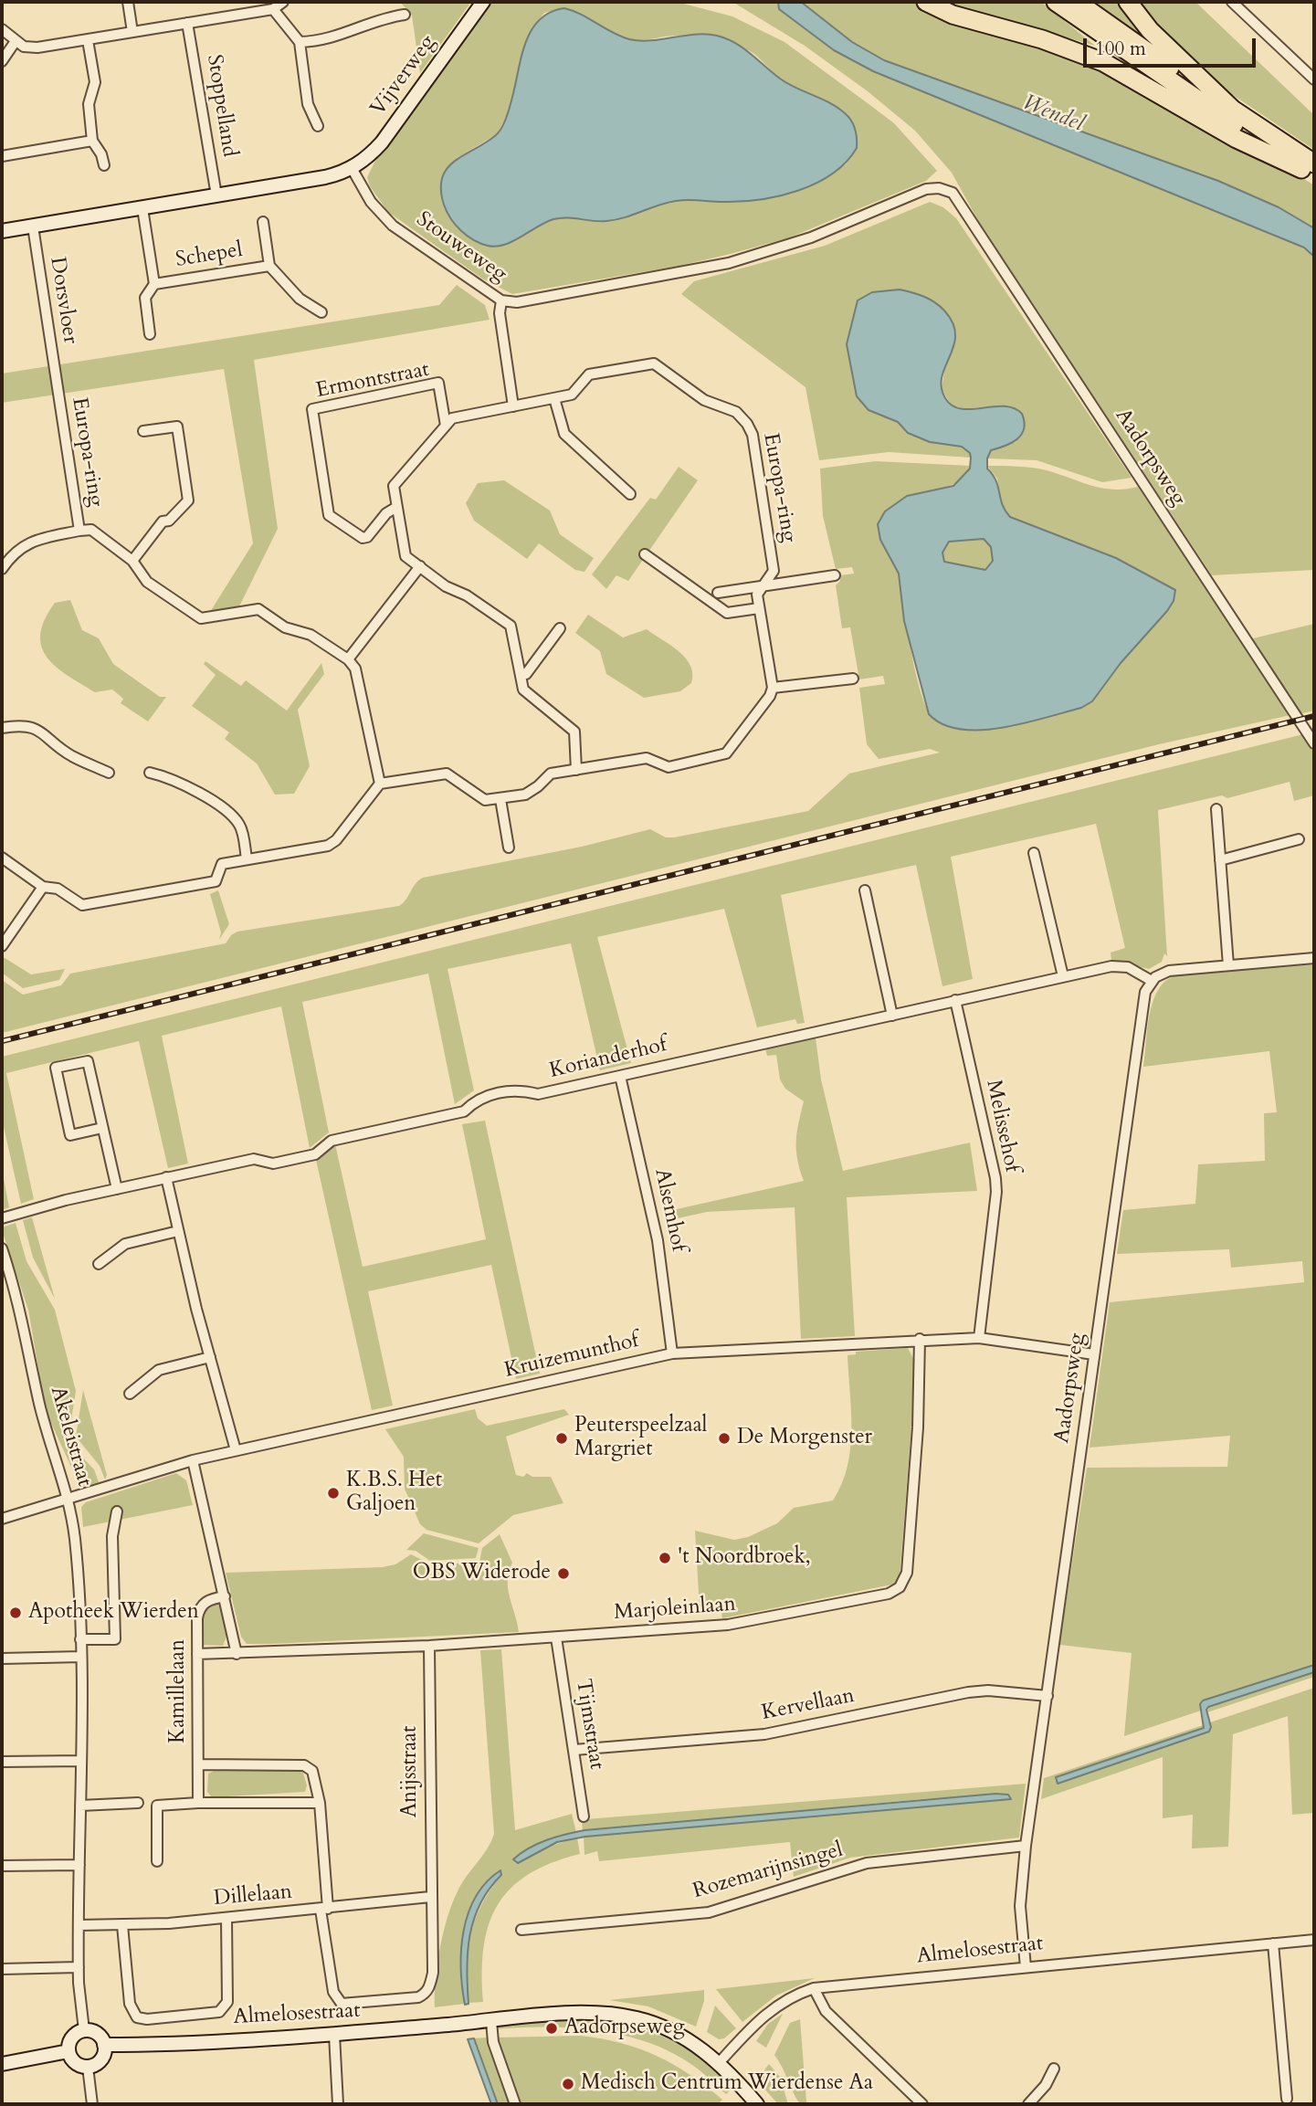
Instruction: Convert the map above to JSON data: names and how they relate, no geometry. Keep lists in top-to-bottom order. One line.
{"streets":{"street":["Vijverweg","Stoppelland","Stouweweg","Schepel","Dorsvloer","Ermontstraat","Europa-ring","Aadorpsweg","Korianderhof","Melissehof","Alsemhof","Kruizemunthof","Akeleistraat","Marjoleinlaan","Kamillelaan","Kervellaan","Tijmstraat","Anijsstraat","Rozemarijnsingel","Dillelaan","Almelosestraat"]},"crossings":[["Vijverweg","Stouweweg"],["Stouweweg","Aadorpsweg"],["Dorsvloer","Europa-ring"],["Ermontstraat","Europa-ring"],["Aadorpsweg","Korianderhof"],["Aadorpsweg","Kruizemunthof"],["Aadorpsweg","Kervellaan"],["Aadorpsweg","Rozemarijnsingel"],["Aadorpsweg","Almelosestraat"],["Korianderhof","Melissehof"],["Korianderhof","Alsemhof"],["Melissehof","Kruizemunthof"],["Alsemhof","Kruizemunthof"],["Kruizemunthof","Akeleistraat"],["Kruizemunthof","Marjoleinlaan"],["Akeleistraat","Dillelaan"],["Akeleistraat","Almelosestraat"],["Marjoleinlaan","Kamillelaan"],["Marjoleinlaan","Tijmstraat"],["Marjoleinlaan","Anijsstraat"],["Kervellaan","Tijmstraat"],["Anijsstraat","Dillelaan"]],"water":["Wendel"],"places":["Peuterspeelzaal Margriet","De Morgenster","K.B.S. Het Galjoen","'t Noordbroek,","OBS Widerode","Apotheek Wierden","Aadorpseweg","Medisch Centrum Wierdense Aa"],"scale_bar":"100 m"}
